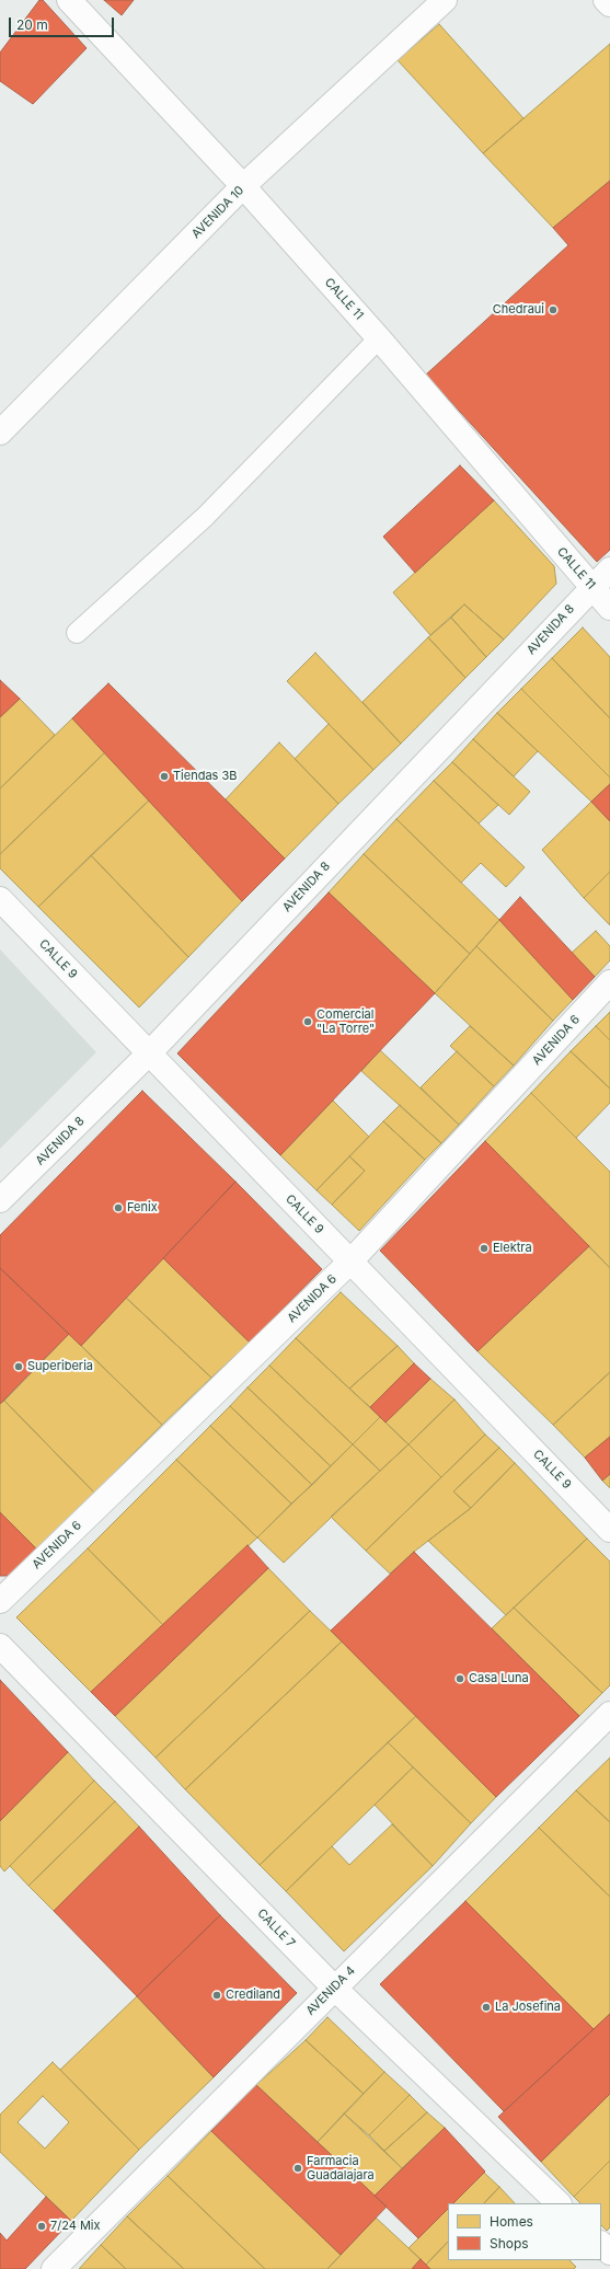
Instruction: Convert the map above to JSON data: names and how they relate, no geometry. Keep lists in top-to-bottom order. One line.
{"streets":{"street":["AVENIDA 10","CALLE 11","AVENIDA 8","CALLE 9","AVENIDA 6","CALLE 7","AVENIDA 4"]},"crossings":[["AVENIDA 10","CALLE 11"],["CALLE 11","AVENIDA 8"],["AVENIDA 8","CALLE 9"],["CALLE 9","AVENIDA 6"],["CALLE 7","AVENIDA 4"]],"places":["Chedraui","Tiendas 3B","Comercial \"La Torre\"","Fenix","Elektra","Superiberia","Casa Luna","Crediland","La Josefina","Farmacia Guadalajara","7/24 Mix"],"legend":["Homes","Shops"],"scale_bar":"20 m"}
